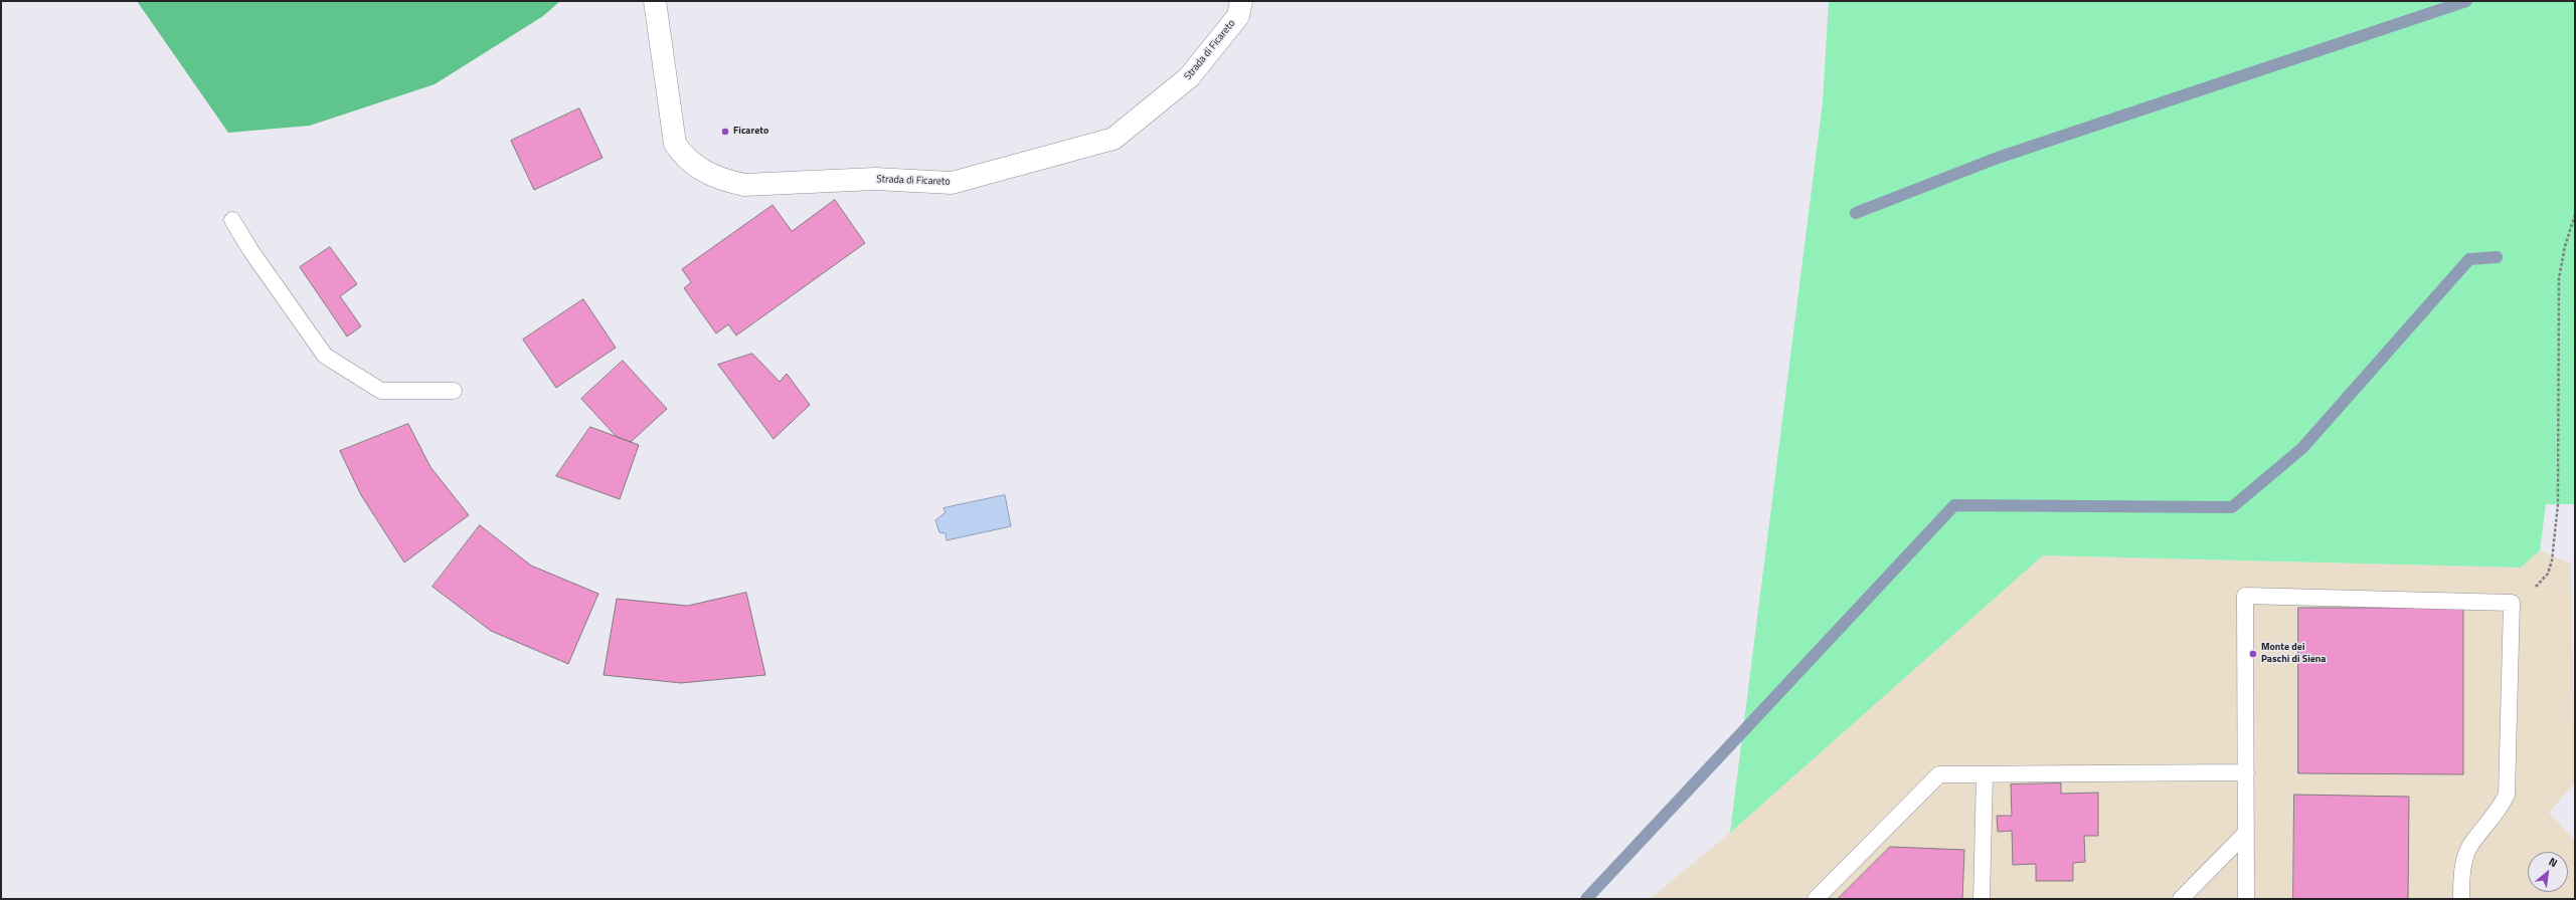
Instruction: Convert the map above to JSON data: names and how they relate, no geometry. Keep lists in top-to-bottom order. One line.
{"streets":{"street":["Strada di Ficareto"]},"places":["Ficareto","Monte dei Paschi di Siena"],"north":"top right"}
